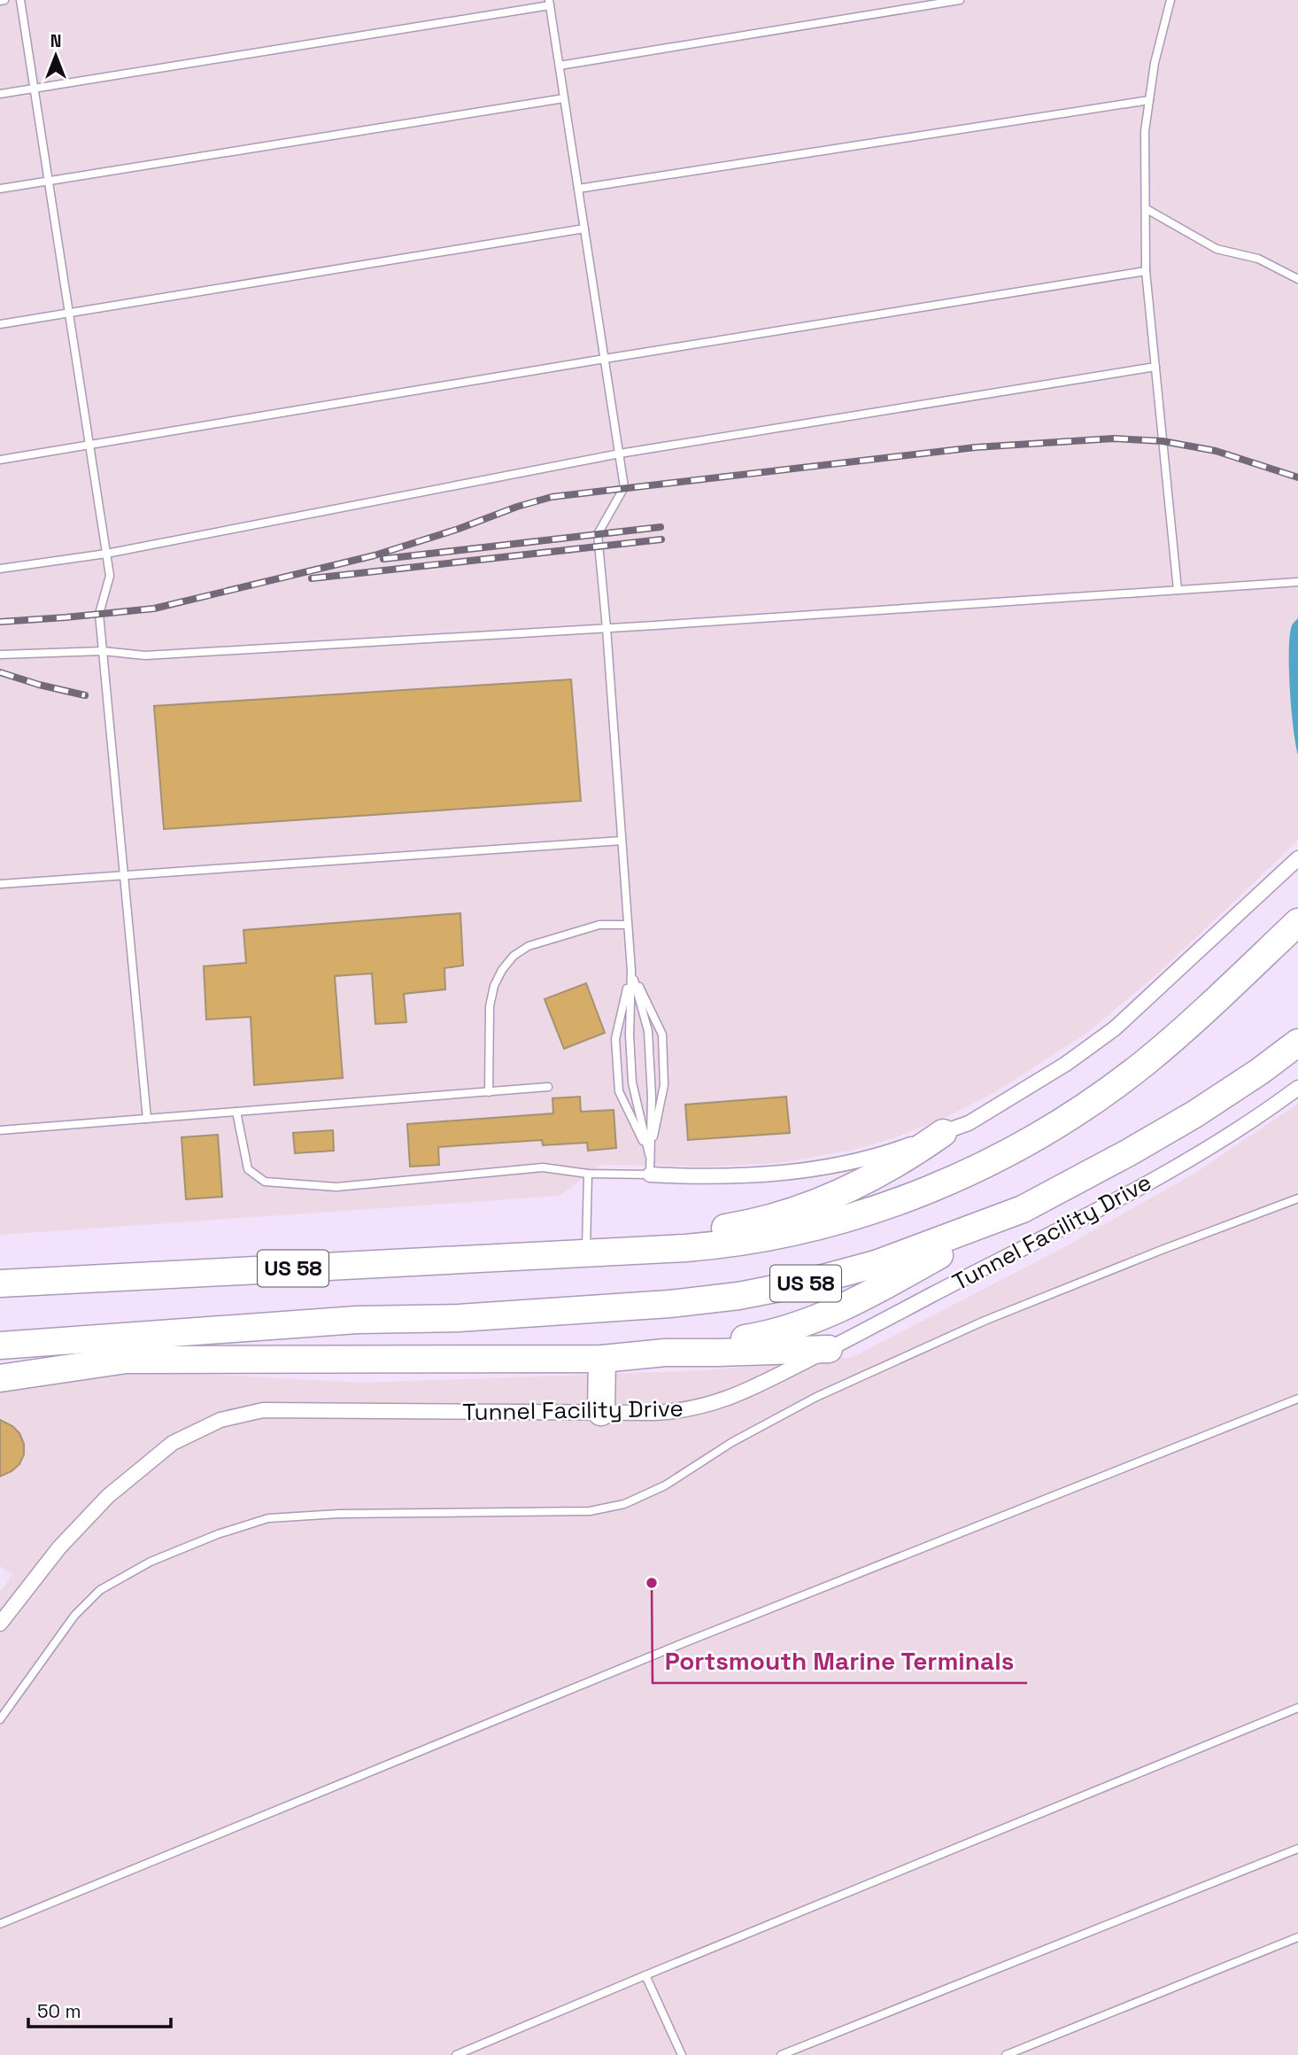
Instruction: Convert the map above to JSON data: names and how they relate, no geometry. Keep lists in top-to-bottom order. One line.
{"streets":{"highway":["US 58"],"street":["Tunnel Facility Drive"]},"places":["Portsmouth Marine Terminals"],"scale_bar":"50 m","north":"top"}
